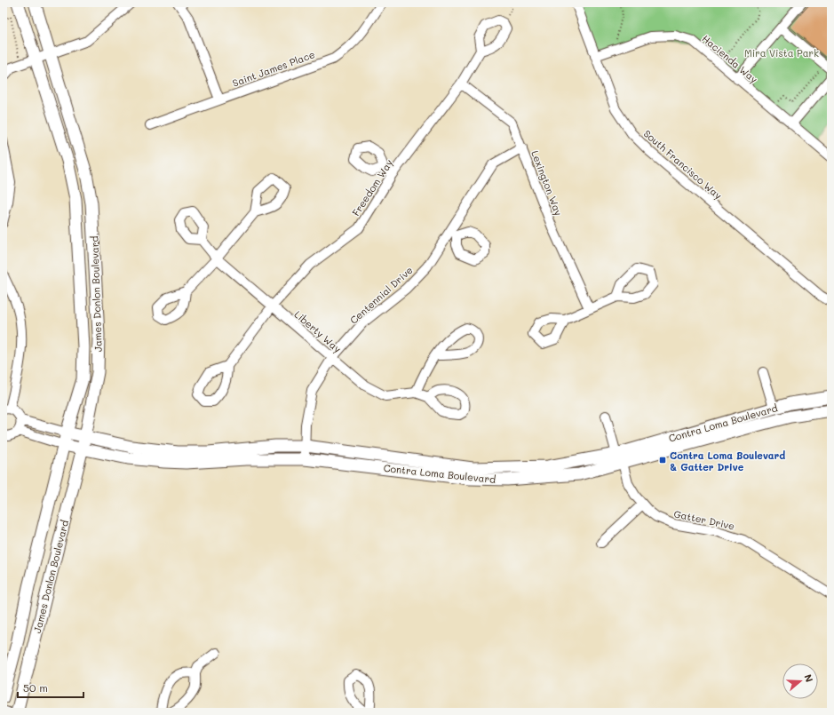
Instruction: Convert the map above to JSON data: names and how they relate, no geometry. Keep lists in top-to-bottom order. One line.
{"streets":{"main road":["James Donlon Boulevard","Contra Loma Boulevard"],"street":["Hacienda Way","Saint James Place","South Francisco Way","Lexington Way","Freedom Way","Centennial Drive","Liberty Way","Gatter Drive"]},"crossings":[["Hacienda Way","South Francisco Way"],["Lexington Way","Freedom Way"],["Lexington Way","Centennial Drive"],["Freedom Way","Liberty Way"],["James Donlon Boulevard","Contra Loma Boulevard"],["Centennial Drive","Liberty Way"],["Centennial Drive","Contra Loma Boulevard"],["Contra Loma Boulevard","Gatter Drive"]],"parks":["Mira Vista Park"],"places":{"transit":["Contra Loma Boulevard & Gatter Drive"]},"scale_bar":"50 m","north":"right"}
